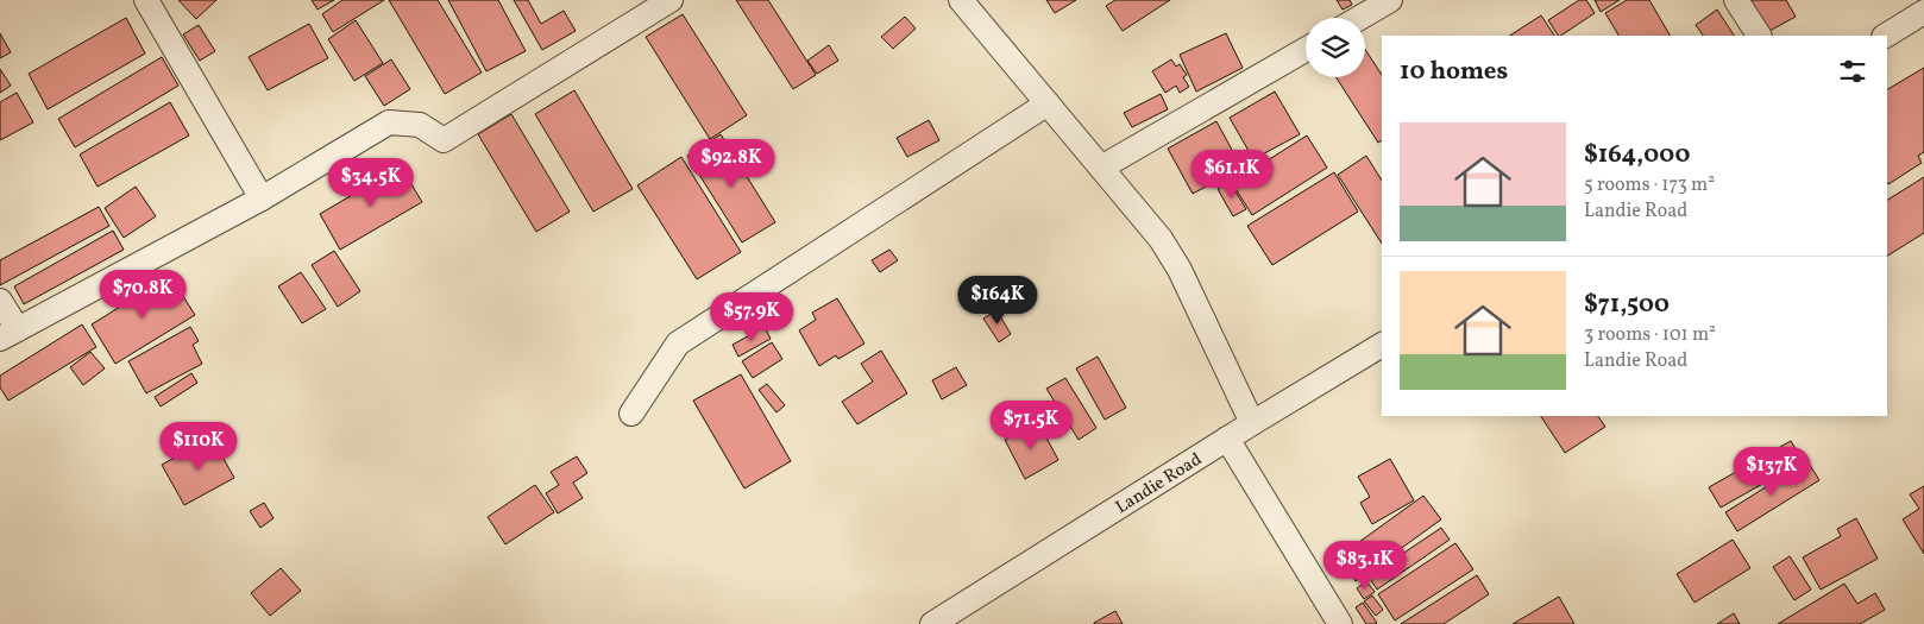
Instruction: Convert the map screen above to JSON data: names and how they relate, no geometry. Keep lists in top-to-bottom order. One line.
{"streets":{"street":["Landie Road"]},"page":{"heading":"10 homes","list":[{"name":"$164,000","note":"5 rooms · 173 m² · Landie Road"},{"name":"$71,500","note":"3 rooms · 101 m² · Landie Road"}],"price":["$92.8K","$61.1K","$34.5K","$70.8K","$164K","$57.9K","$71.5K","$110K","$137K","$83.1K"]}}
